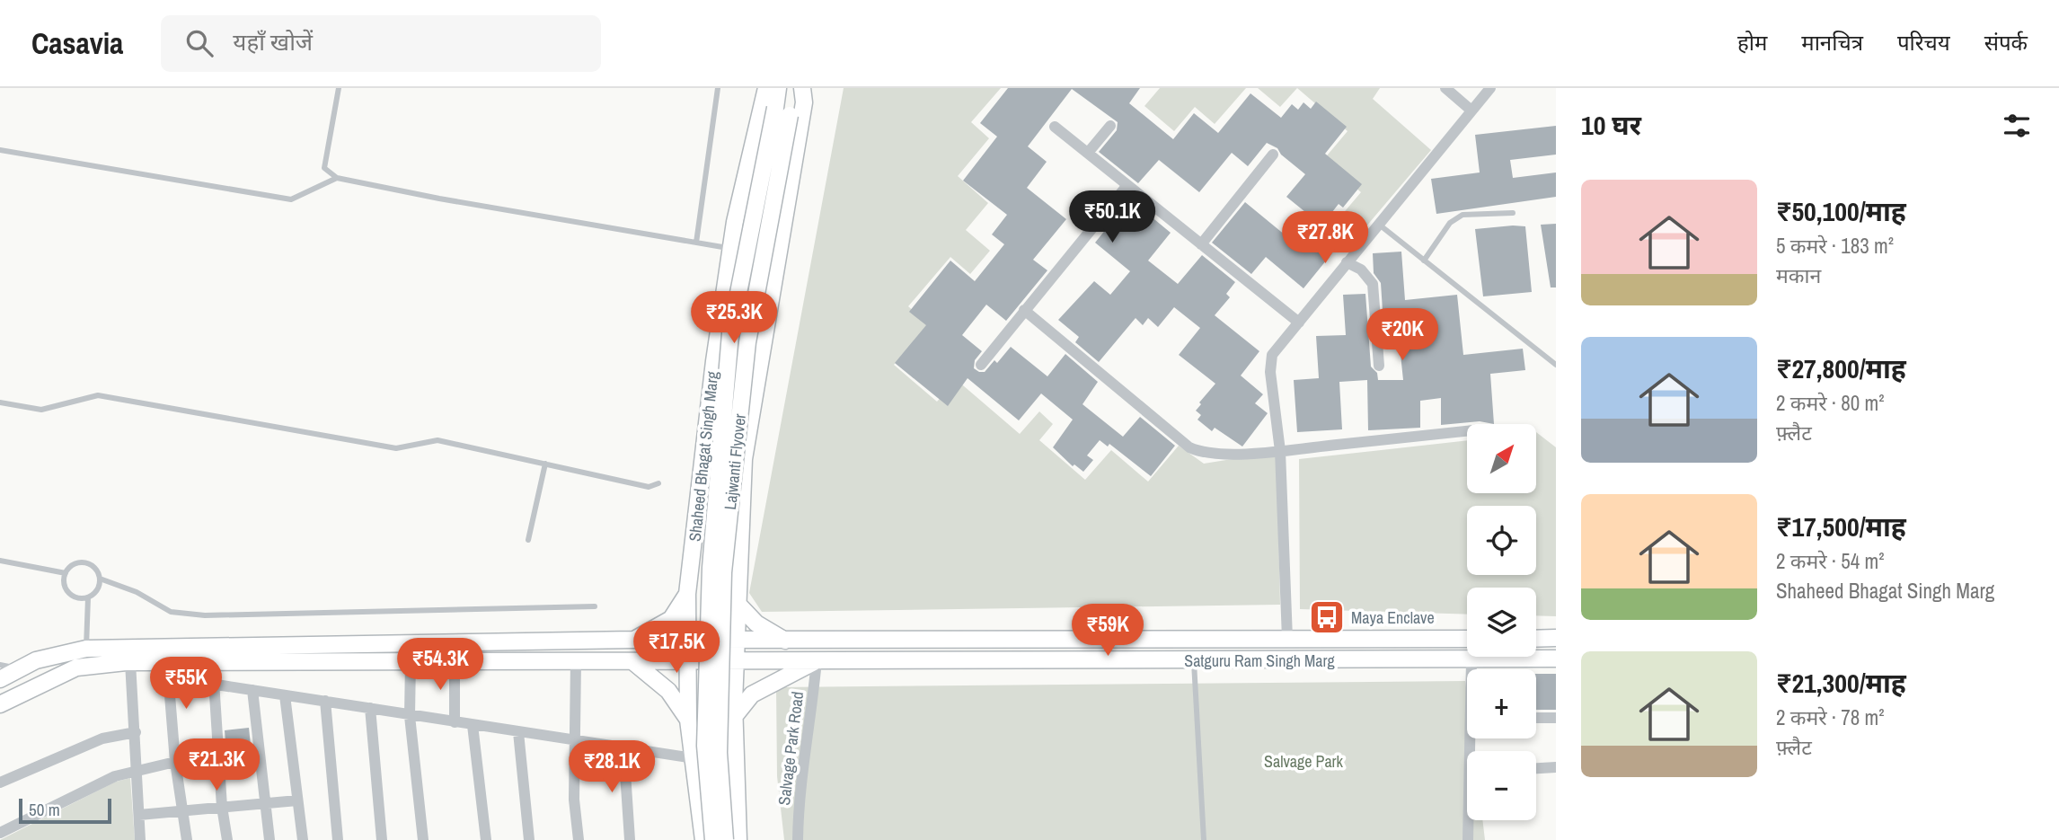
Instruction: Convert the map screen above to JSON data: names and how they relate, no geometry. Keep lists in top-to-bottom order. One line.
{"streets":{"main road":["Shaheed Bhagat Singh Marg","Lajwanti Flyover","Satguru Ram Singh Marg"],"street":["Salvage Park Road"]},"crossings":[["Shaheed Bhagat Singh Marg","Satguru Ram Singh Marg"],["Satguru Ram Singh Marg","Salvage Park Road"]],"parks":["Salvage Park"],"places":{"bus stop":["Maya Enclave"]},"scale_bar":"50 m","north":"top right","page":{"header":"Casavia","search":"यहाँ खोजें","nav":["होम","मानचित्र","परिचय","संपर्क"],"heading":"10 घर","list":[{"name":"₹50,100/माह","note":"5 कमरे · 183 m² · मकान"},{"name":"₹27,800/माह","note":"2 कमरे · 80 m² · फ़्लैट"},{"name":"₹17,500/माह","note":"2 कमरे · 54 m² · Shaheed Bhagat Singh Marg"},{"name":"₹21,300/माह","note":"2 कमरे · 78 m² · फ़्लैट"}],"price":["₹50.1K","₹27.8K","₹25.3K","₹20K","₹59K","₹17.5K","₹54.3K","₹55K","₹21.3K","₹28.1K"],"map_buttons":["+","−"],"scale":"50 m"}}
